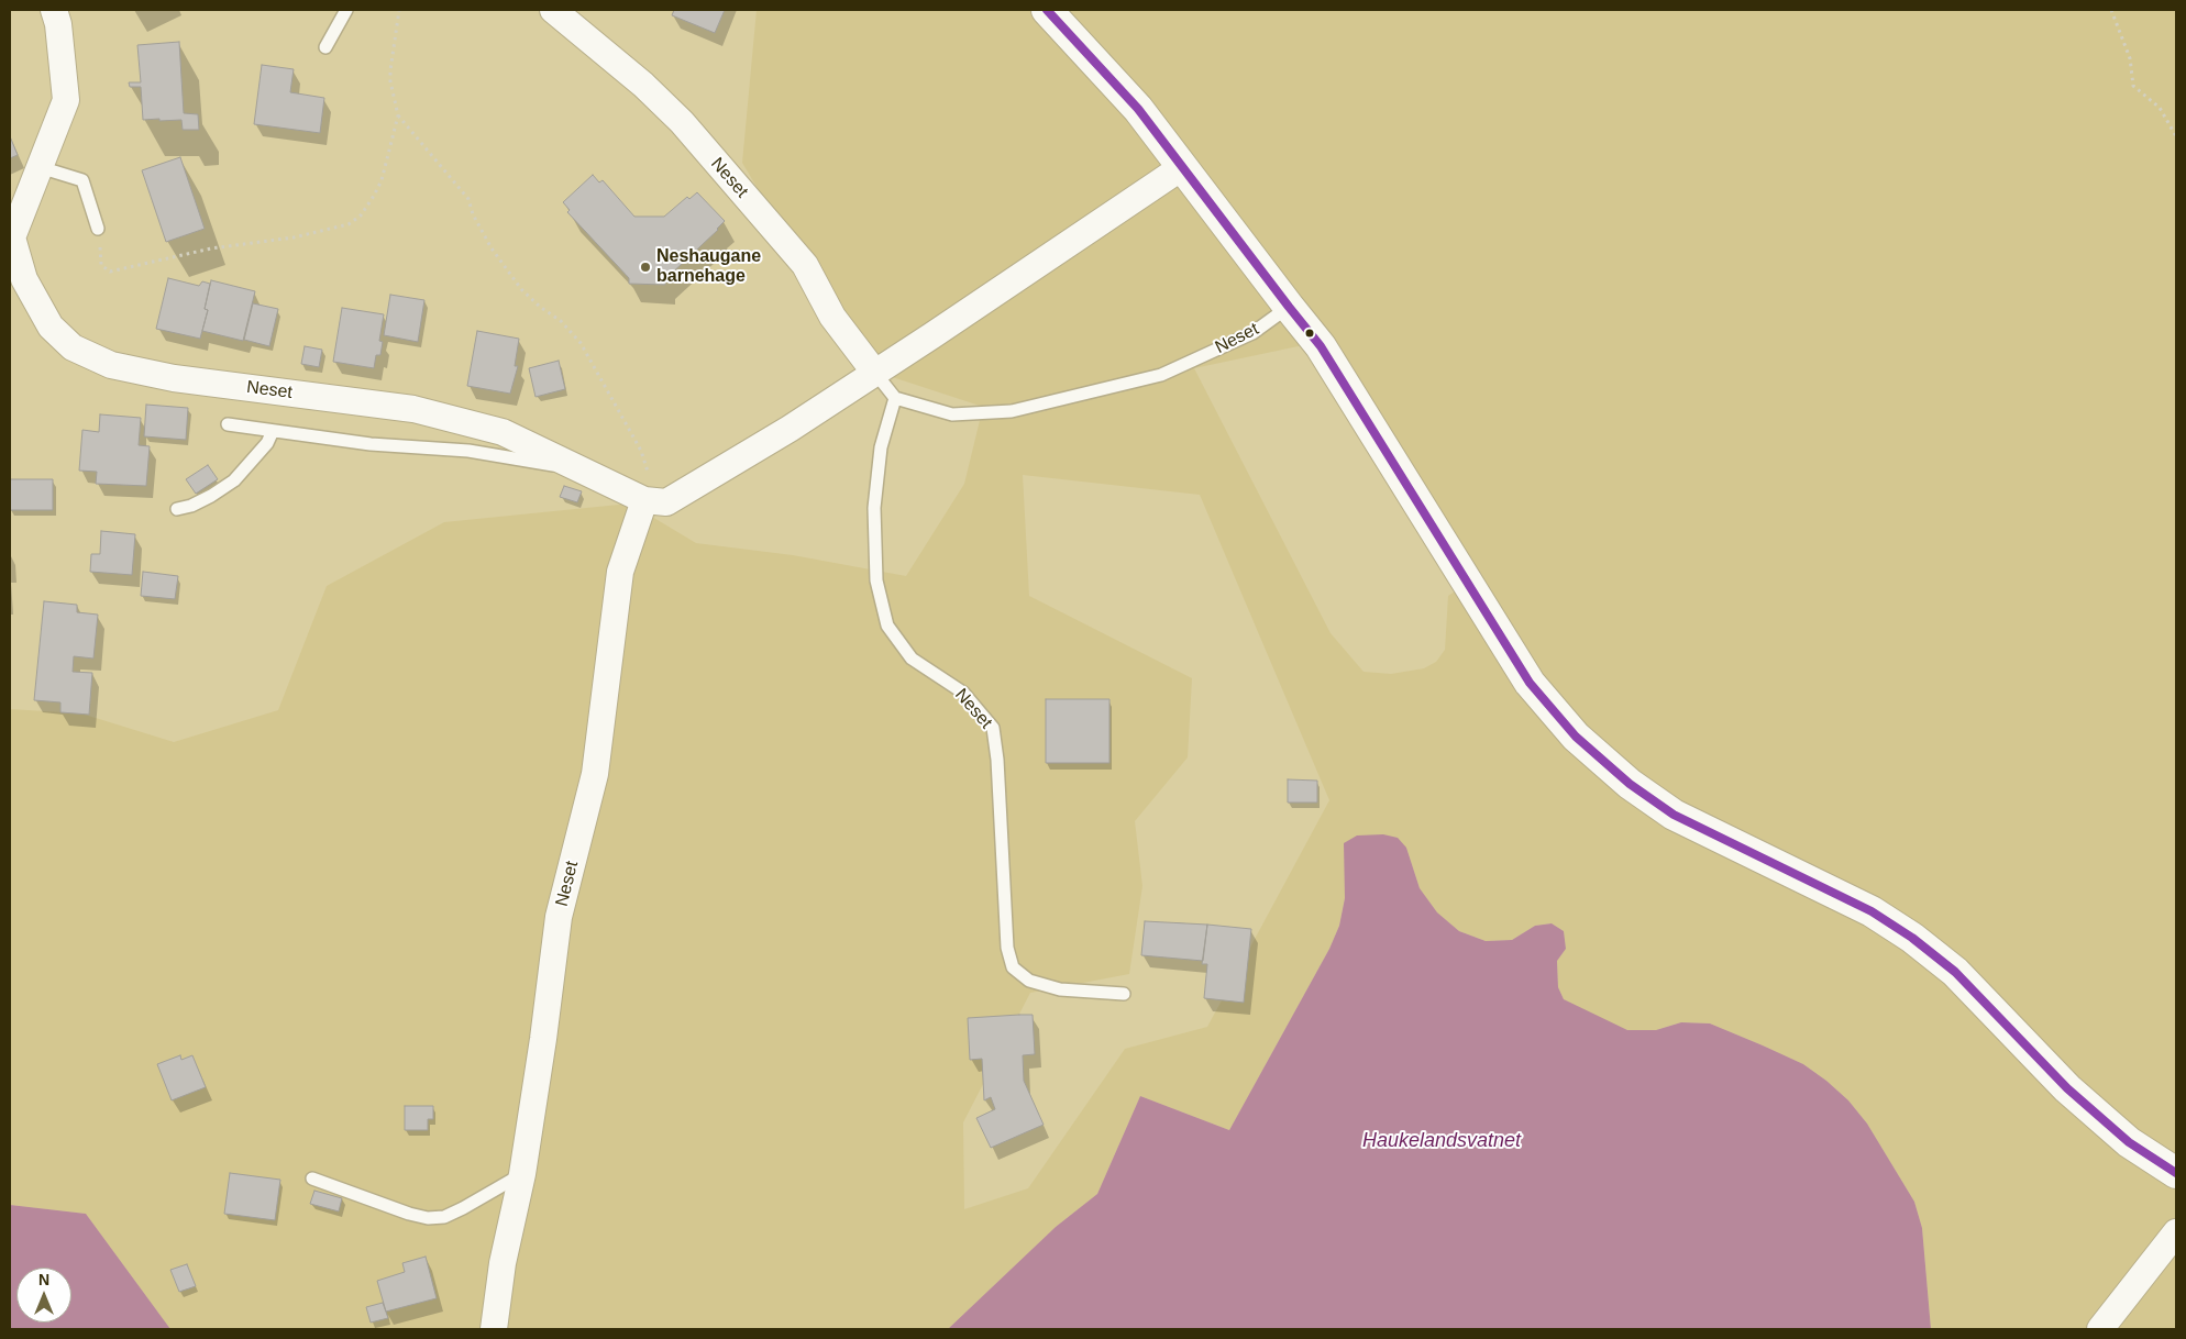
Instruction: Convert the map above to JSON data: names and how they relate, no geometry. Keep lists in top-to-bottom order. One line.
{"streets":{"street":["Neset"]},"water":["Haukelandsvatnet"],"places":["Neshaugane barnehage"],"north":"top"}
